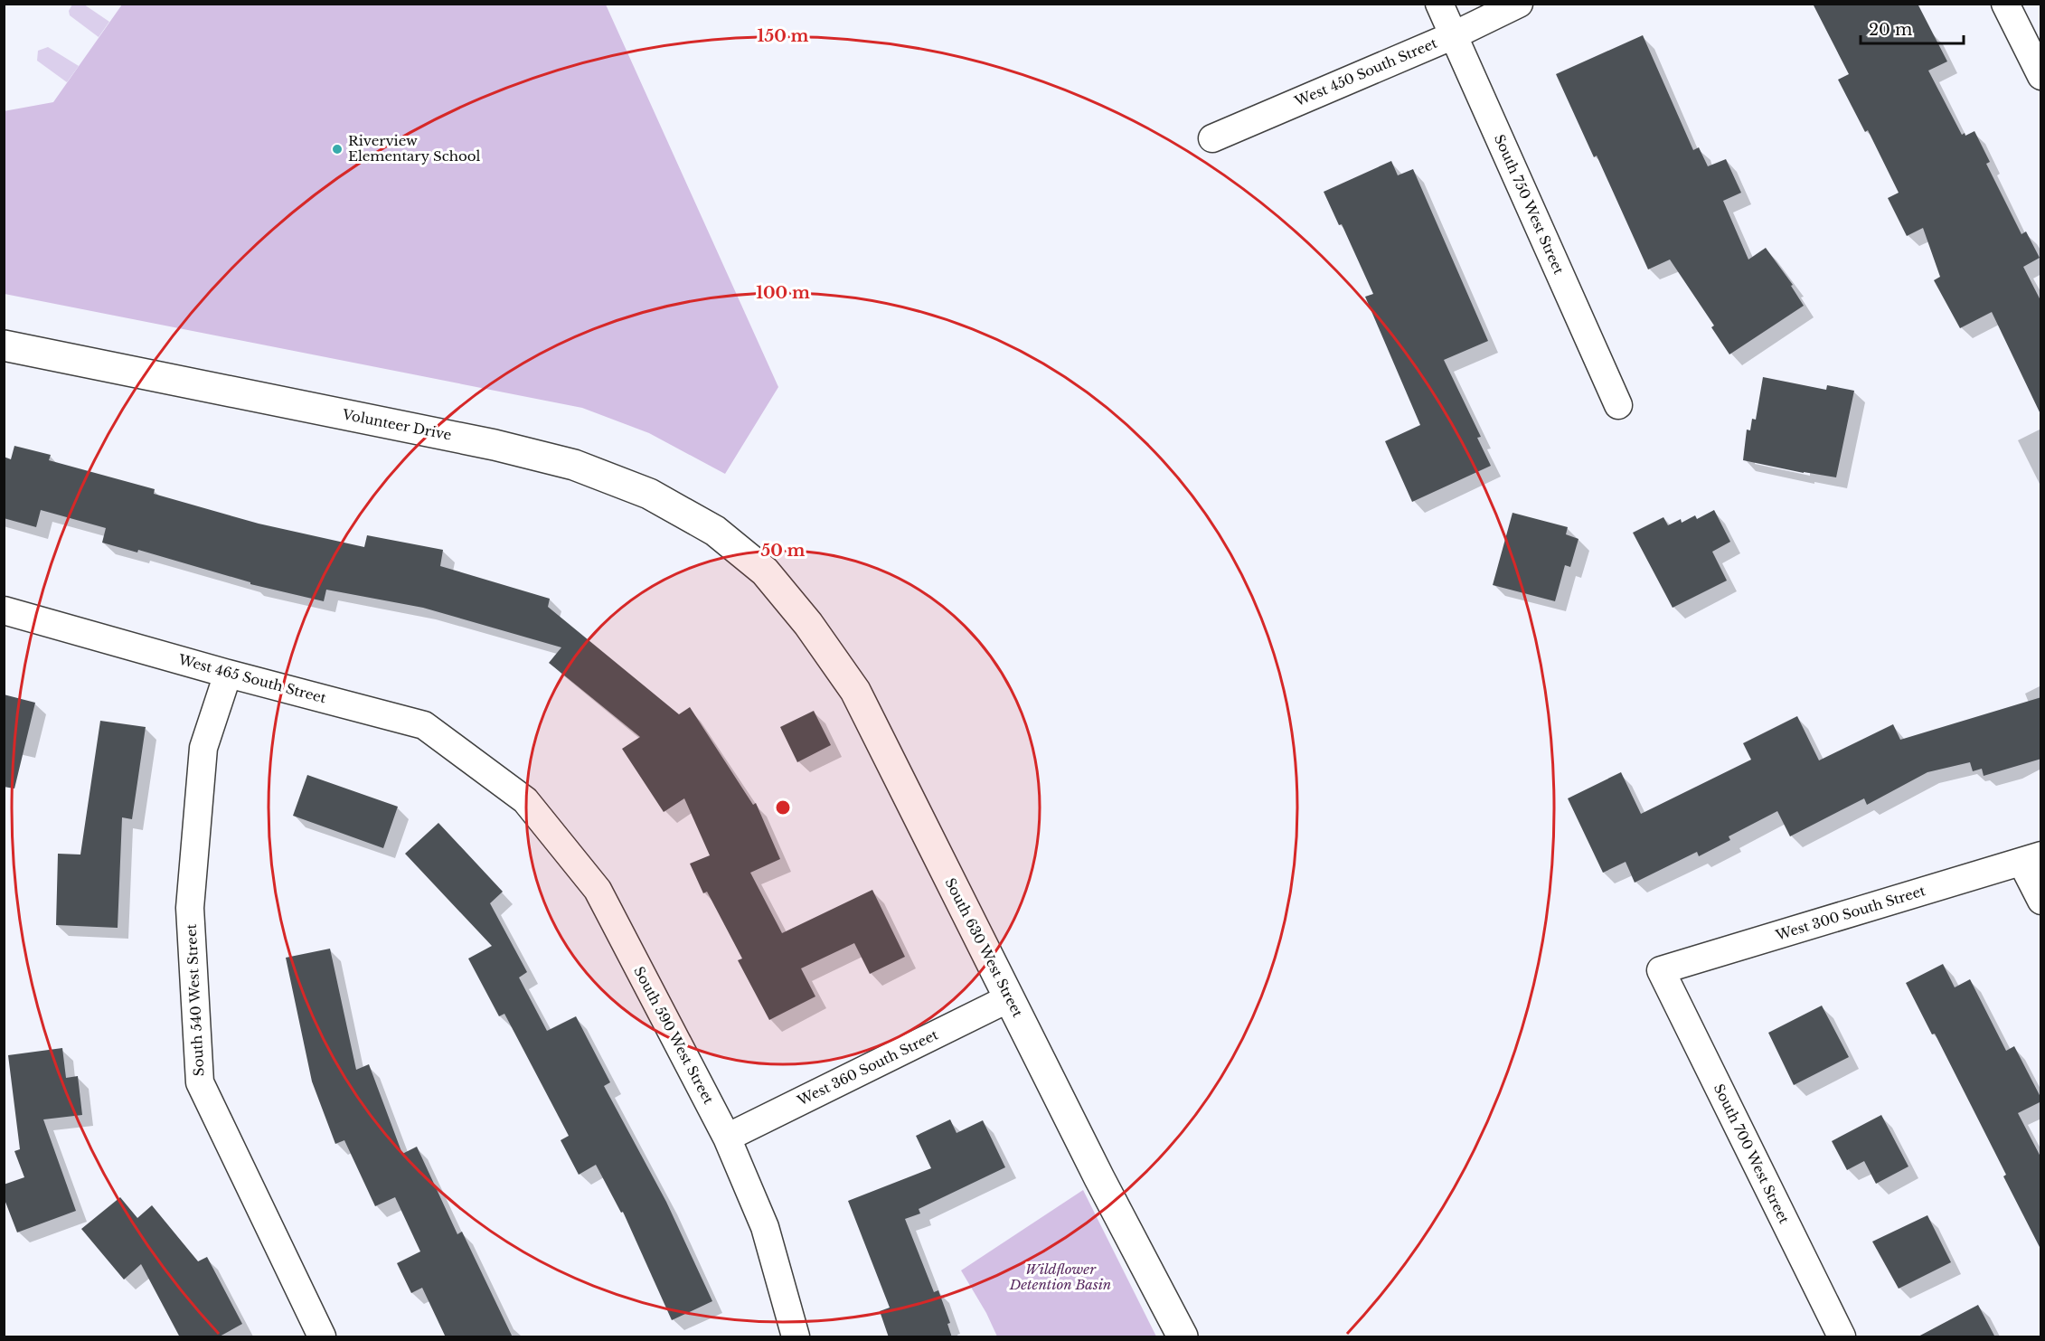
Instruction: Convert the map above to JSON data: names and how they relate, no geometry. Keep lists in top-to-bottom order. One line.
{"streets":{"street":["West 450 South Street","South 750 West Street","Volunteer Drive","West 465 South Street","West 300 South Street","South 630 West Street","South 540 West Street","South 590 West Street","West 360 South Street","South 700 West Street"]},"crossings":[["West 450 South Street","South 750 West Street"],["Volunteer Drive","South 630 West Street"],["West 465 South Street","South 540 West Street"],["West 465 South Street","South 590 West Street"],["West 300 South Street","South 700 West Street"],["South 630 West Street","West 360 South Street"],["South 590 West Street","West 360 South Street"]],"parks":["Wildflower Detention Basin"],"places":["Riverview Elementary School"],"scale_bar":"20 m","rings":["150 m","100 m","50 m"]}
